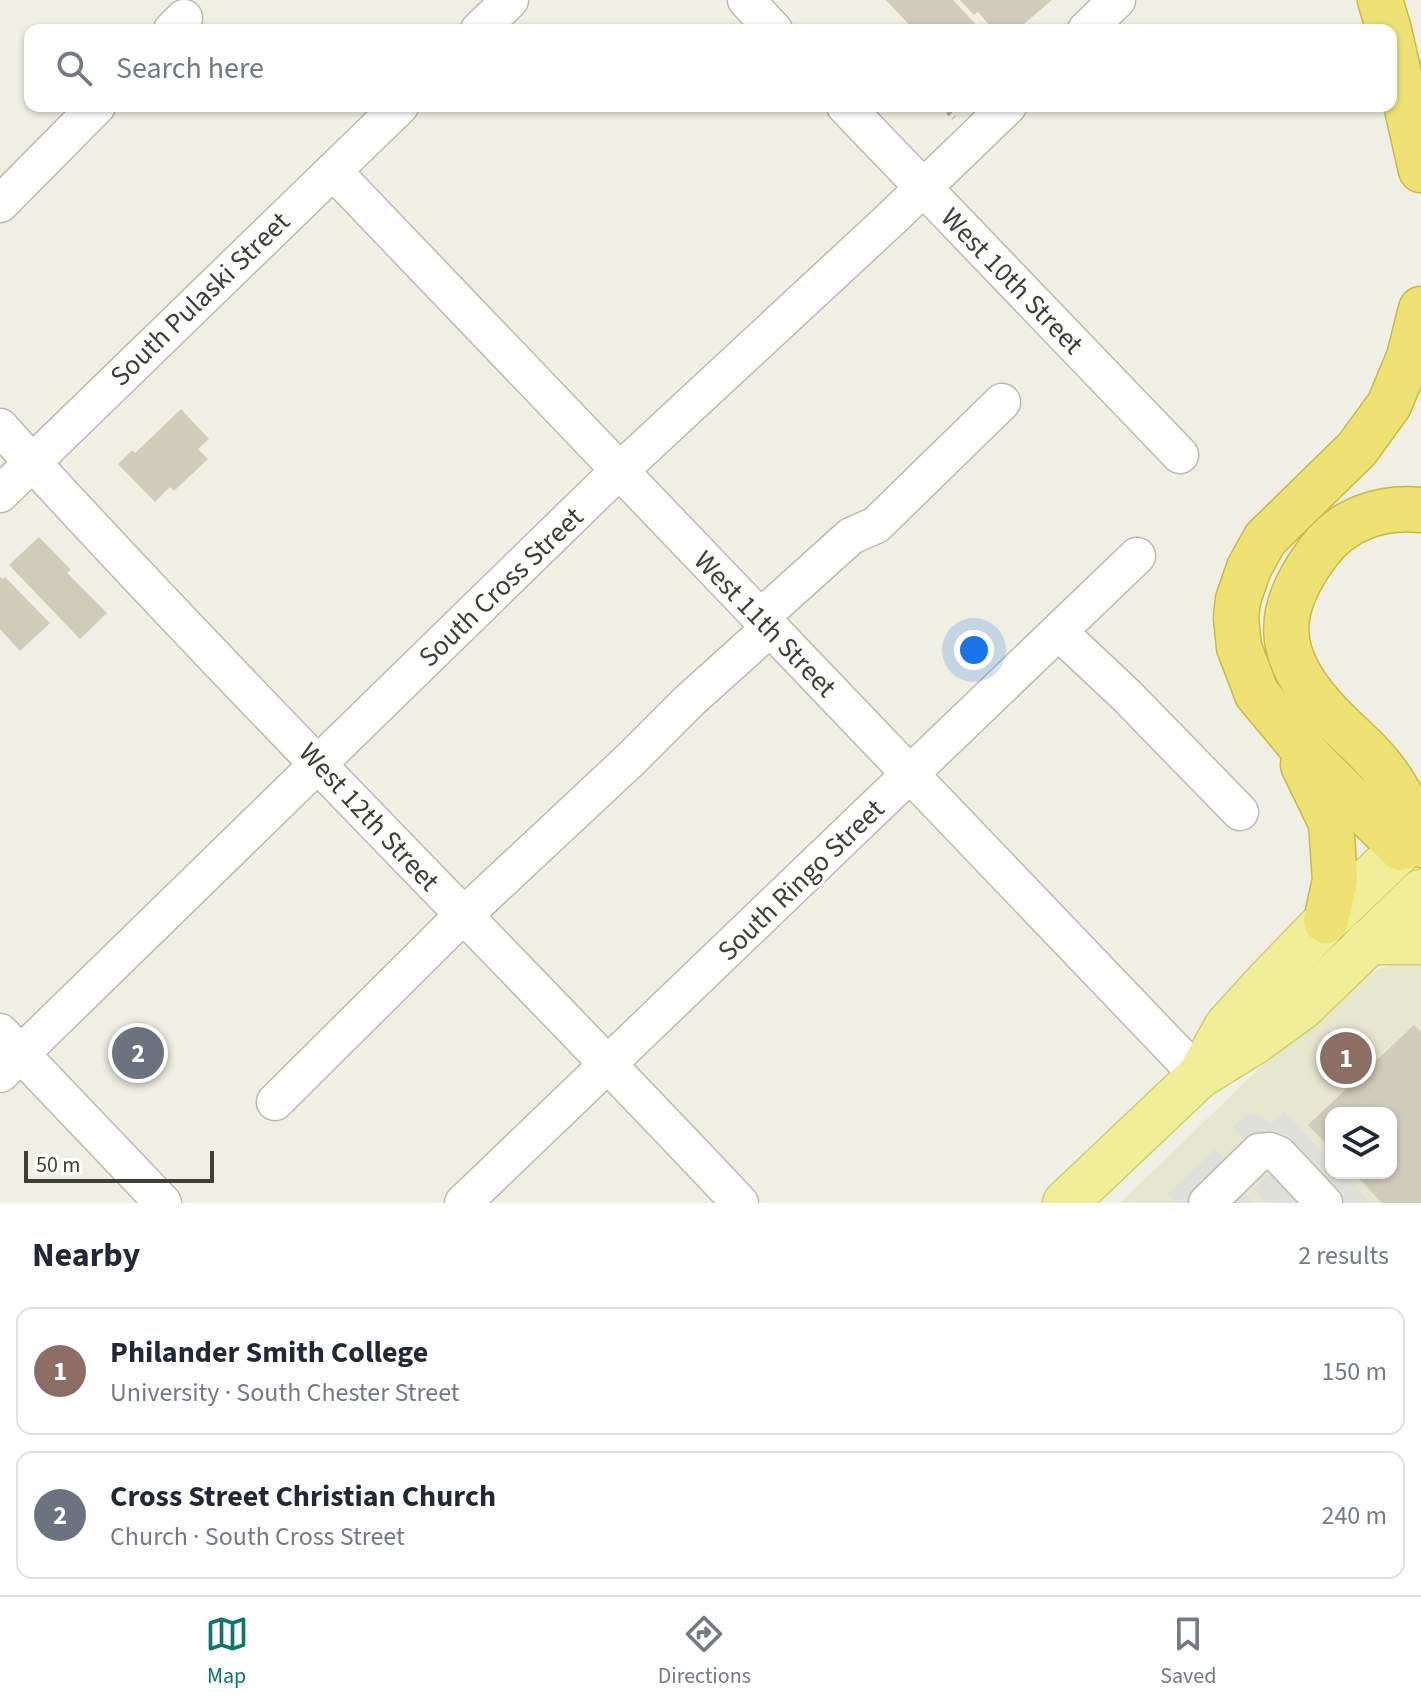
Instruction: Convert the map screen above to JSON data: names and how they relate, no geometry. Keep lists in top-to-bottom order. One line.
{"streets":{"street":["West 10th Street","South Pulaski Street","South Cross Street","West 11th Street","West 12th Street","South Ringo Street"]},"crossings":[["West 10th Street","South Cross Street"],["South Pulaski Street","West 11th Street"],["South Pulaski Street","West 12th Street"],["South Cross Street","West 11th Street"],["South Cross Street","West 12th Street"],["West 11th Street","South Ringo Street"],["West 12th Street","South Ringo Street"]],"scale_bar":"50 m","page":{"search":"Search here","pins":["2","1"],"scale":"50 m","heading":["Nearby","2 results"],"list":[{"mark":"1","name":"Philander Smith College","note":"University · South Chester Street","value":"150 m"},{"mark":"2","name":"Cross Street Christian Church","note":"Church · South Cross Street","value":"240 m"}],"nav":["Map","Directions","Saved"]}}
